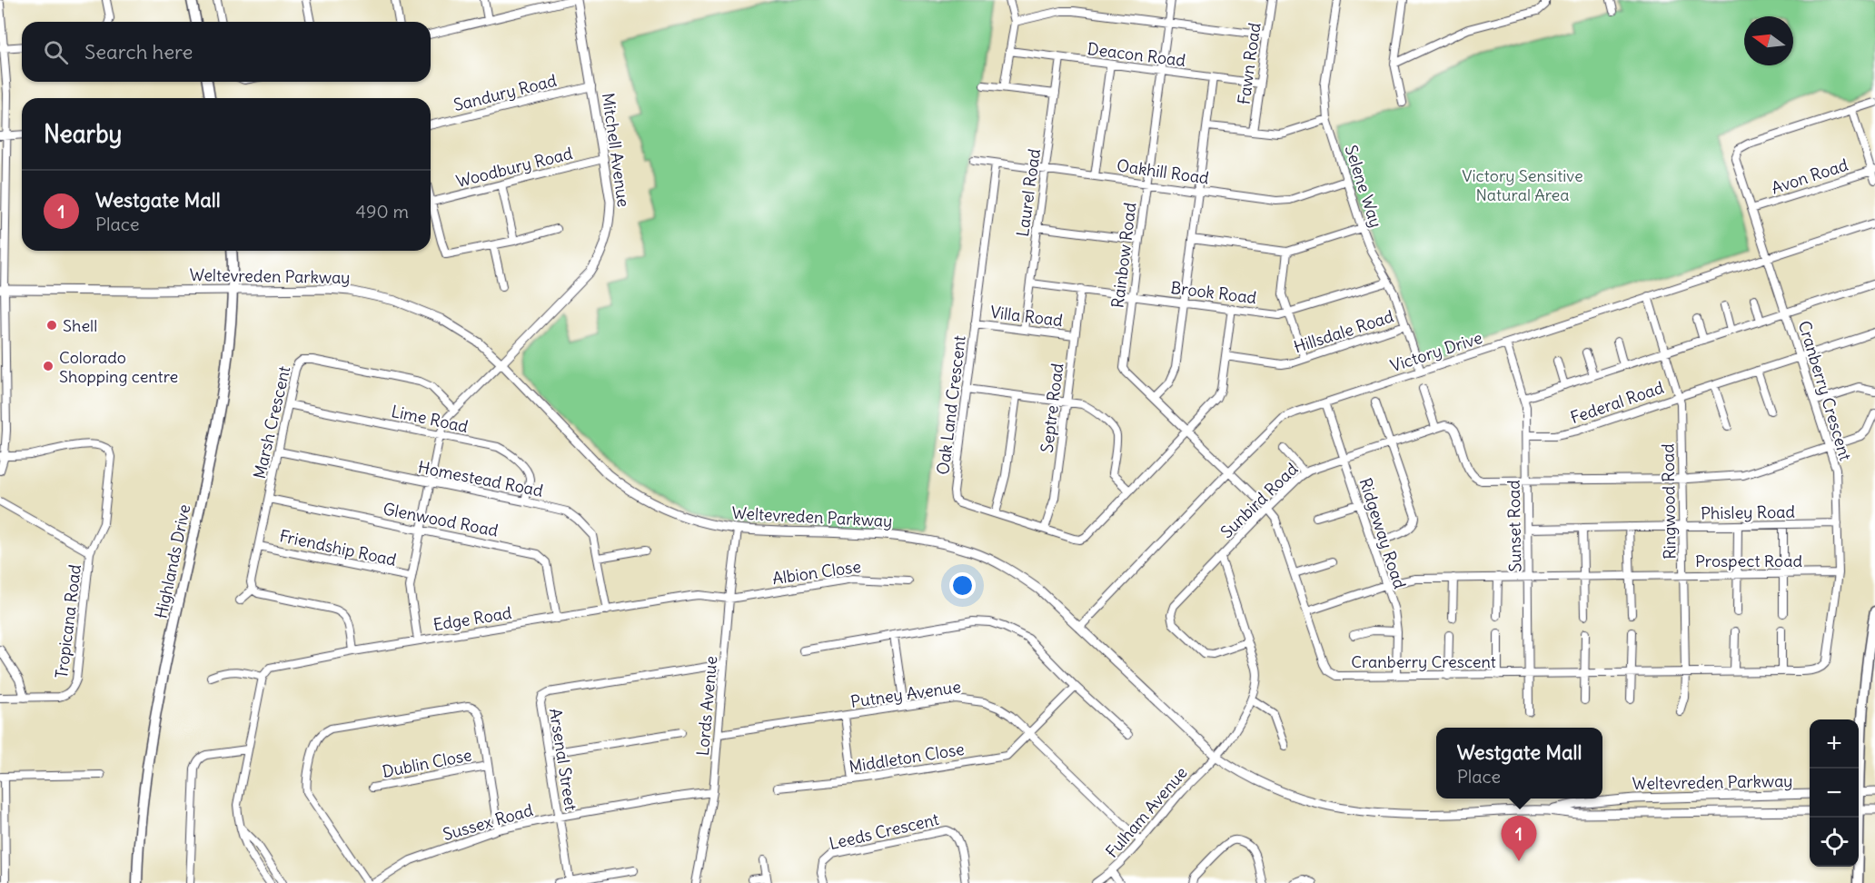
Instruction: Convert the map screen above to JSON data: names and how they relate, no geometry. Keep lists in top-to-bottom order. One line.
{"streets":{"main road":["Highlands Drive"],"street":["Deacon Road","Fawn Road","Sandury Road","Mitchell Avenue","Woodbury Road","Oakhill Road","Avon Road","Selene Way","Laurel Road","Rainbow Road","Weltevreden Parkway","Brook Road","Villa Road","Hillsdale Road","Victory Drive","Cranberry Crescent","Federal Road","Oak Land Crescent","Septre Road","Lime Road","Marsh Crescent","Homestead Road","Sunbird Road","Ringwood Road","Phisley Road","Glenwood Road","Sunset Road","Ridgeway Road","Friendship Road","Prospect Road","Albion Close","Edge Road","Tropicana Road","Putney Avenue","Lords Avenue","Middleton Close","Arsenal Street","Dublin Close","Fulham Avenue","Sussex Road","Leeds Crescent"]},"crossings":[["Deacon Road","Fawn Road"],["Deacon Road","Laurel Road"],["Deacon Road","Rainbow Road"],["Sandury Road","Mitchell Avenue"],["Mitchell Avenue","Woodbury Road"],["Mitchell Avenue","Weltevreden Parkway"],["Oakhill Road","Selene Way"],["Oakhill Road","Laurel Road"],["Oakhill Road","Rainbow Road"],["Oakhill Road","Oak Land Crescent"],["Avon Road","Cranberry Crescent"],["Selene Way","Brook Road"],["Selene Way","Hillsdale Road"],["Selene Way","Victory Drive"],["Laurel Road","Brook Road"],["Laurel Road","Villa Road"],["Rainbow Road","Brook Road"],["Rainbow Road","Victory Drive"],["Rainbow Road","Cranberry Crescent"],["Rainbow Road","Oak Land Crescent"],["Weltevreden Parkway","Victory Drive"],["Weltevreden Parkway","Sunbird Road"],["Weltevreden Parkway","Highlands Drive"],["Weltevreden Parkway","Lords Avenue"],["Weltevreden Parkway","Fulham Avenue"],["Brook Road","Oak Land Crescent"],["Brook Road","Septre Road"],["Villa Road","Oak Land Crescent"],["Villa Road","Septre Road"],["Hillsdale Road","Oak Land Crescent"],["Victory Drive","Cranberry Crescent"],["Victory Drive","Ringwood Road"],["Victory Drive","Sunset Road"],["Victory Drive","Ridgeway Road"],["Cranberry Crescent","Federal Road"],["Cranberry Crescent","Sunbird Road"],["Cranberry Crescent","Ringwood Road"],["Cranberry Crescent","Phisley Road"],["Cranberry Crescent","Sunset Road"],["Cranberry Crescent","Ridgeway Road"],["Cranberry Crescent","Prospect Road"],["Federal Road","Ringwood Road"],["Federal Road","Sunset Road"],["Oak Land Crescent","Septre Road"],["Lime Road","Marsh Crescent"],["Lime Road","Homestead Road"],["Marsh Crescent","Homestead Road"],["Marsh Crescent","Glenwood Road"],["Marsh Crescent","Friendship Road"],["Homestead Road","Edge Road"],["Sunbird Road","Ridgeway Road"],["Sunbird Road","Fulham Avenue"],["Ringwood Road","Phisley Road"],["Ringwood Road","Prospect Road"],["Phisley Road","Sunset Road"],["Glenwood Road","Edge Road"],["Sunset Road","Prospect Road"],["Ridgeway Road","Prospect Road"],["Albion Close","Edge Road"],["Albion Close","Lords Avenue"],["Edge Road","Lords Avenue"],["Putney Avenue","Lords Avenue"],["Putney Avenue","Middleton Close"],["Putney Avenue","Fulham Avenue"],["Lords Avenue","Arsenal Street"],["Lords Avenue","Sussex Road"],["Arsenal Street","Sussex Road"]],"parks":["Victory Sensitive Natural Area"],"places":["Shell","Colorado Shopping centre"],"north":"left","page":{"search":"Search here","heading":"Nearby","list":[{"mark":"1","name":"Westgate Mall","note":"Place","value":"490 m"}],"map_buttons":["+","−"],"popup":["Westgate Mall","Place"],"pins":"1"}}
